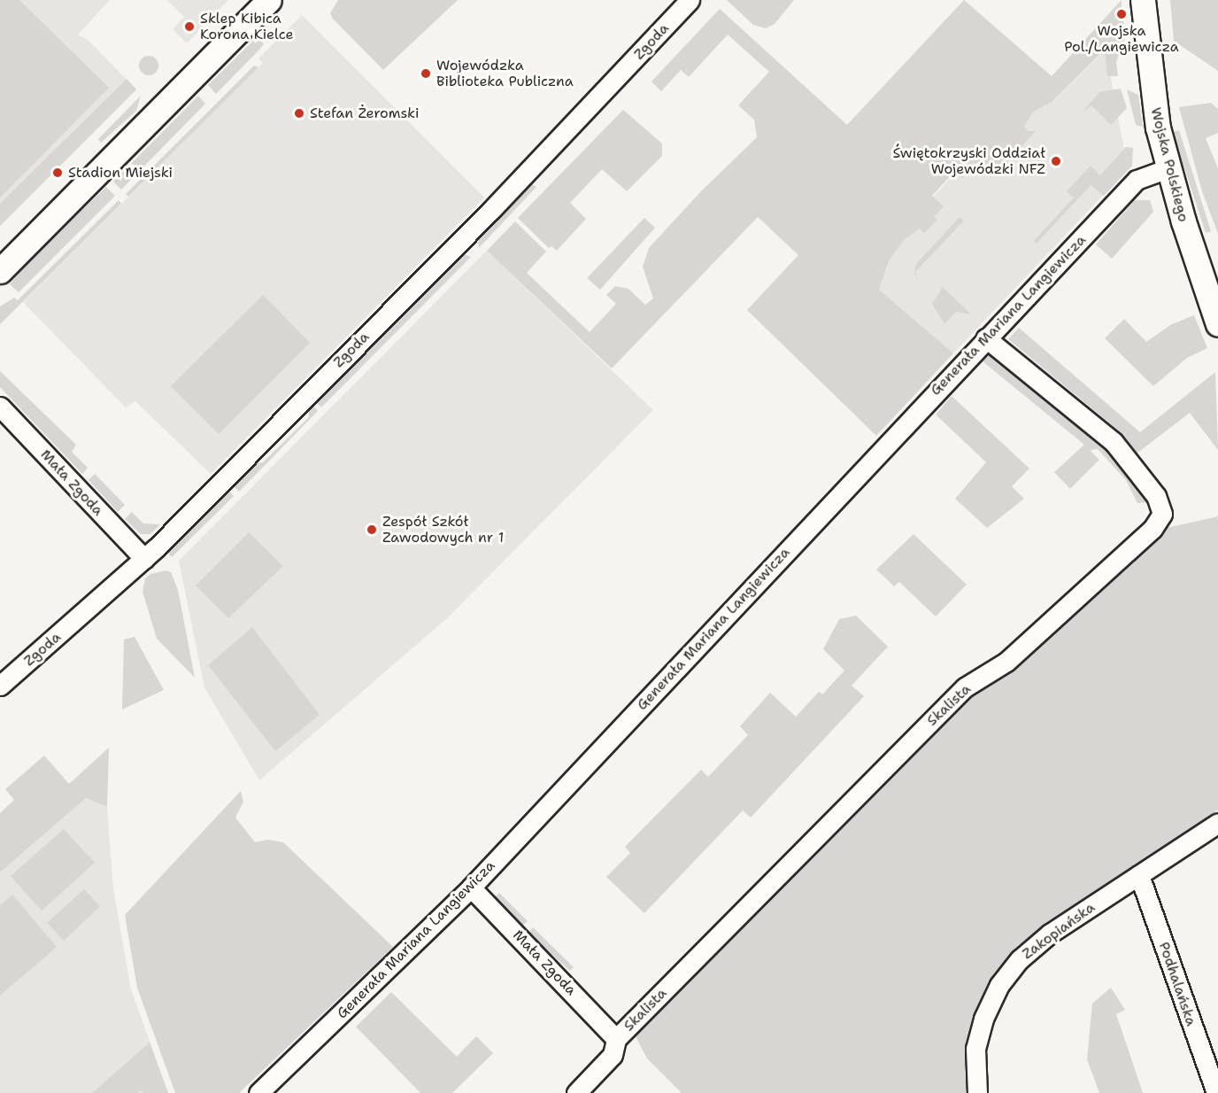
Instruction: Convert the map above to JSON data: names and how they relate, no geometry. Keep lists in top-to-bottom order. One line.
{"streets":{"street":["Zgoda","Wojska Polskiego","Generała Mariana Langiewicza","Mała Zgoda","Skalista","Zakopiańska","Podhalańska"]},"crossings":[["Zgoda","Mała Zgoda"],["Wojska Polskiego","Generała Mariana Langiewicza"],["Generała Mariana Langiewicza","Mała Zgoda"],["Generała Mariana Langiewicza","Skalista"],["Mała Zgoda","Skalista"],["Zakopiańska","Podhalańska"]],"places":["Wojska Pol./Langiewicza","Sklep Kibica Korona Kielce","Wojewódzka Biblioteka Publiczna","Stefan Żeromski","Świętokrzyski Oddział Wojewódzki NFZ","Stadion Miejski","Zespół Szkół Zawodowych nr 1"]}
